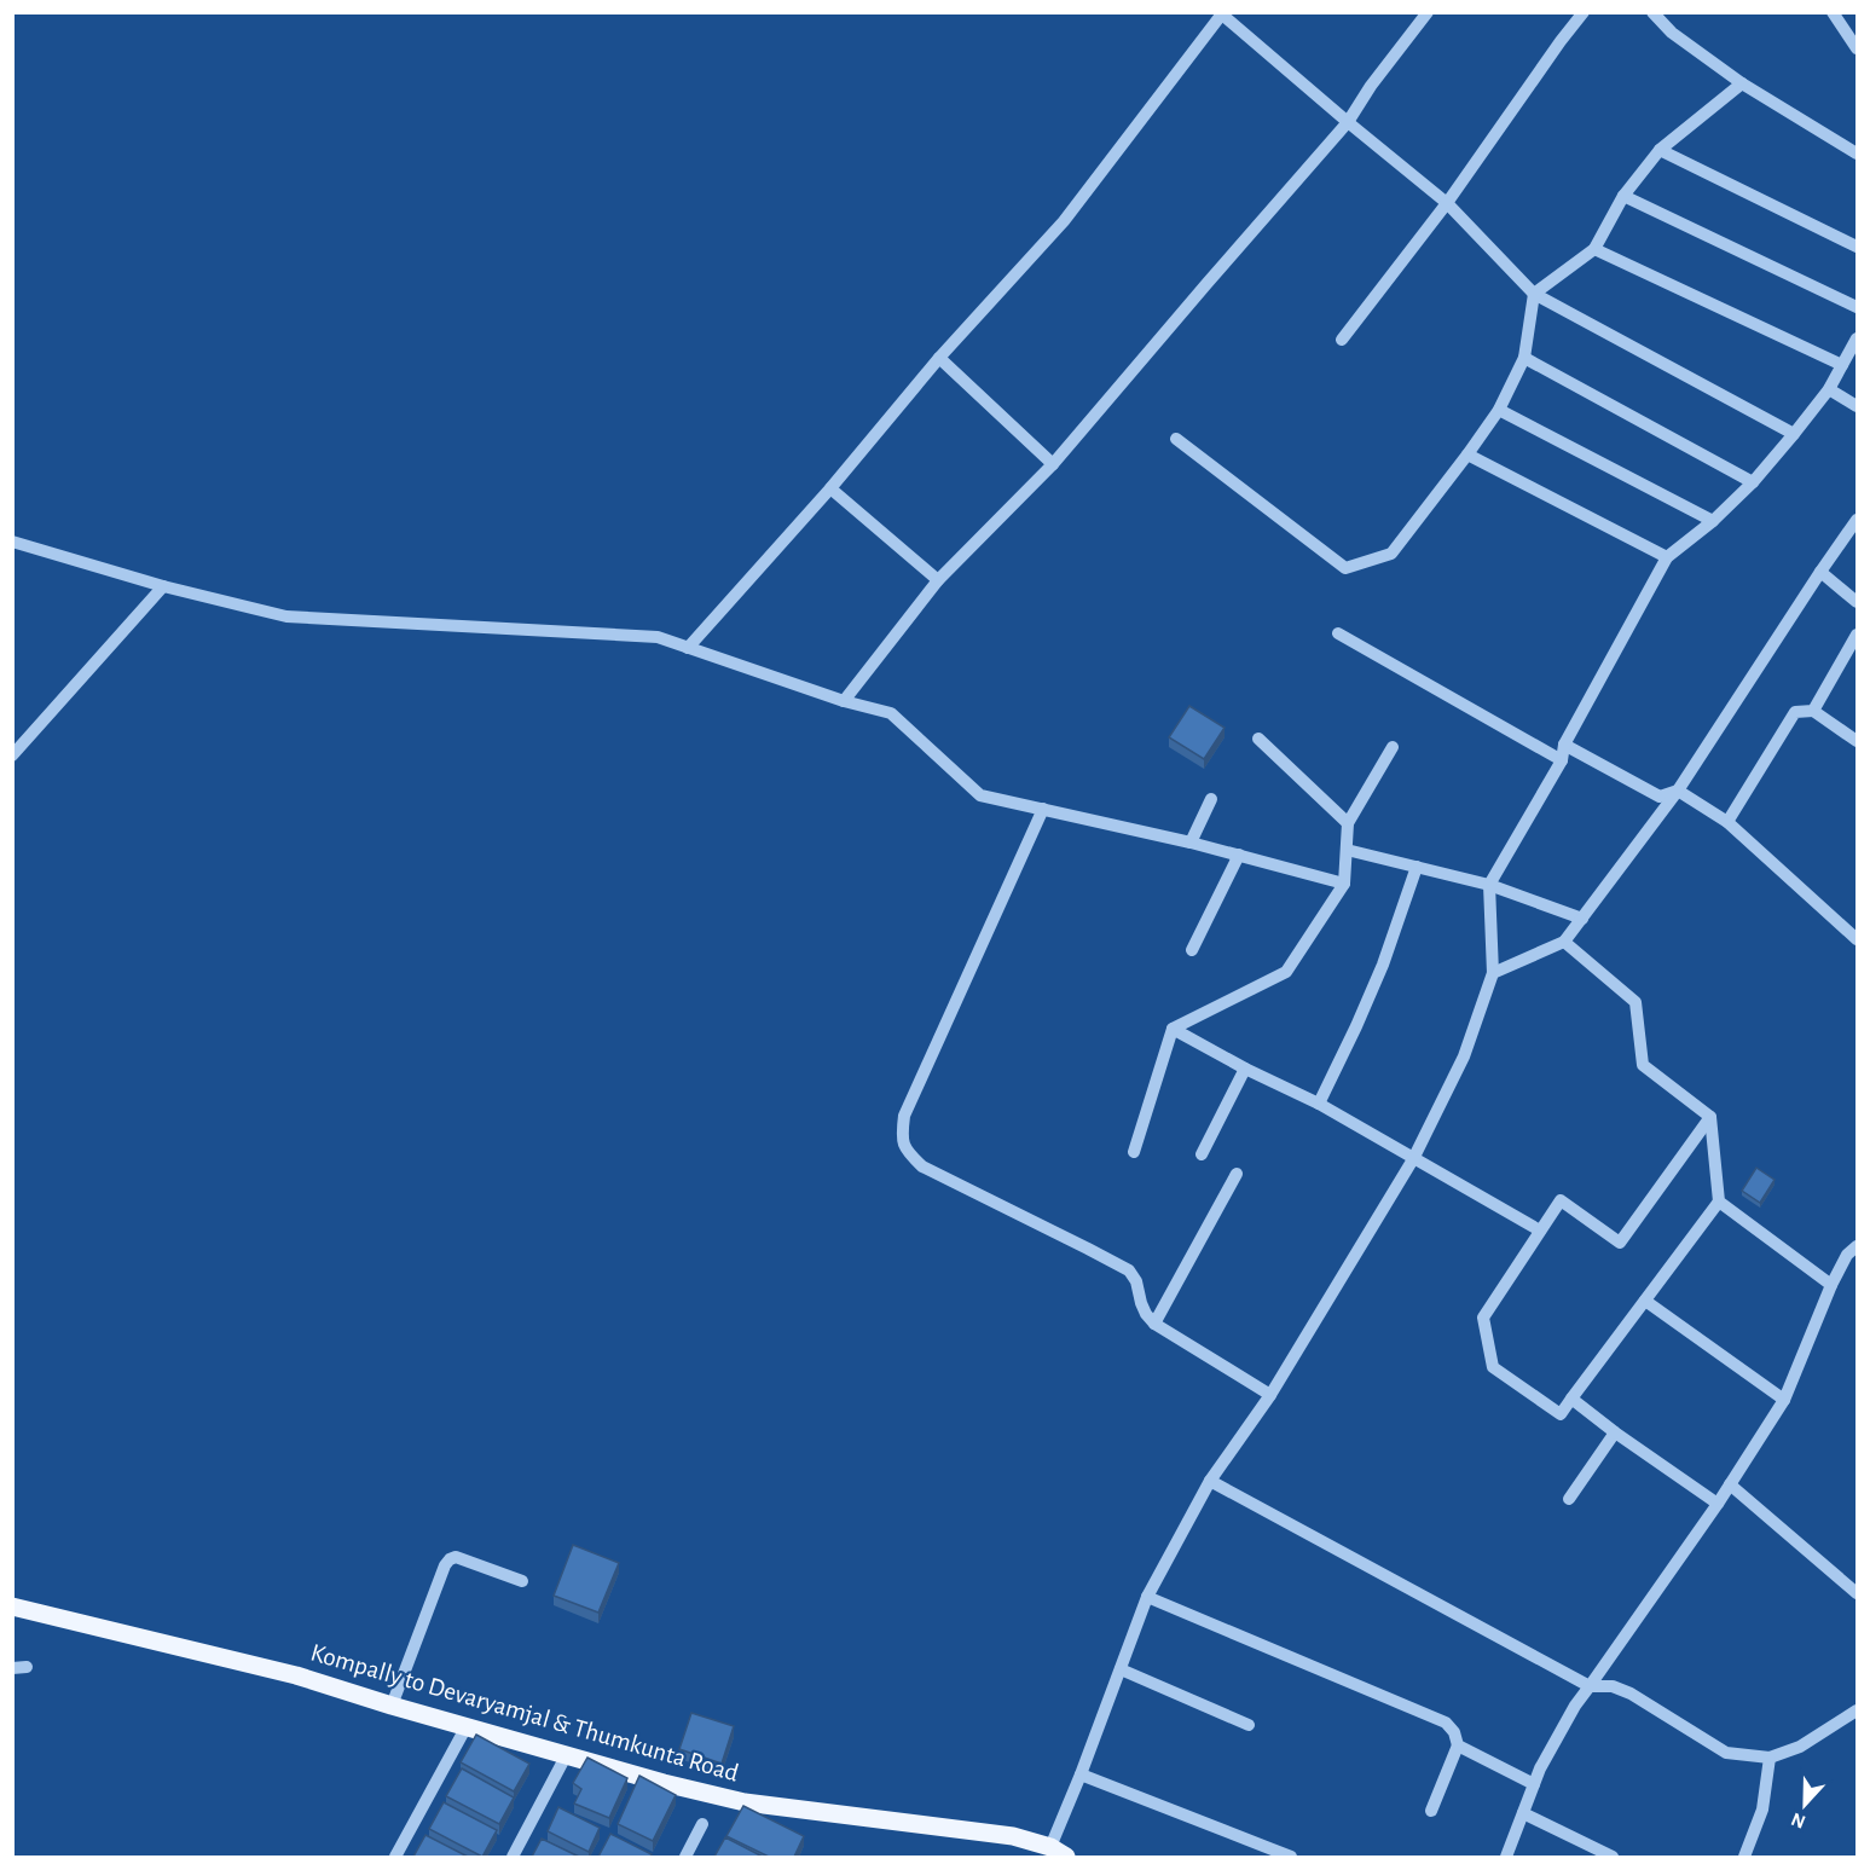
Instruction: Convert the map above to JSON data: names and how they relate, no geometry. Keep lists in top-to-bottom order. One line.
{"streets":{"main road":["Kompally to Devaryamjal & Thumkunta Road"]},"north":"bottom"}
